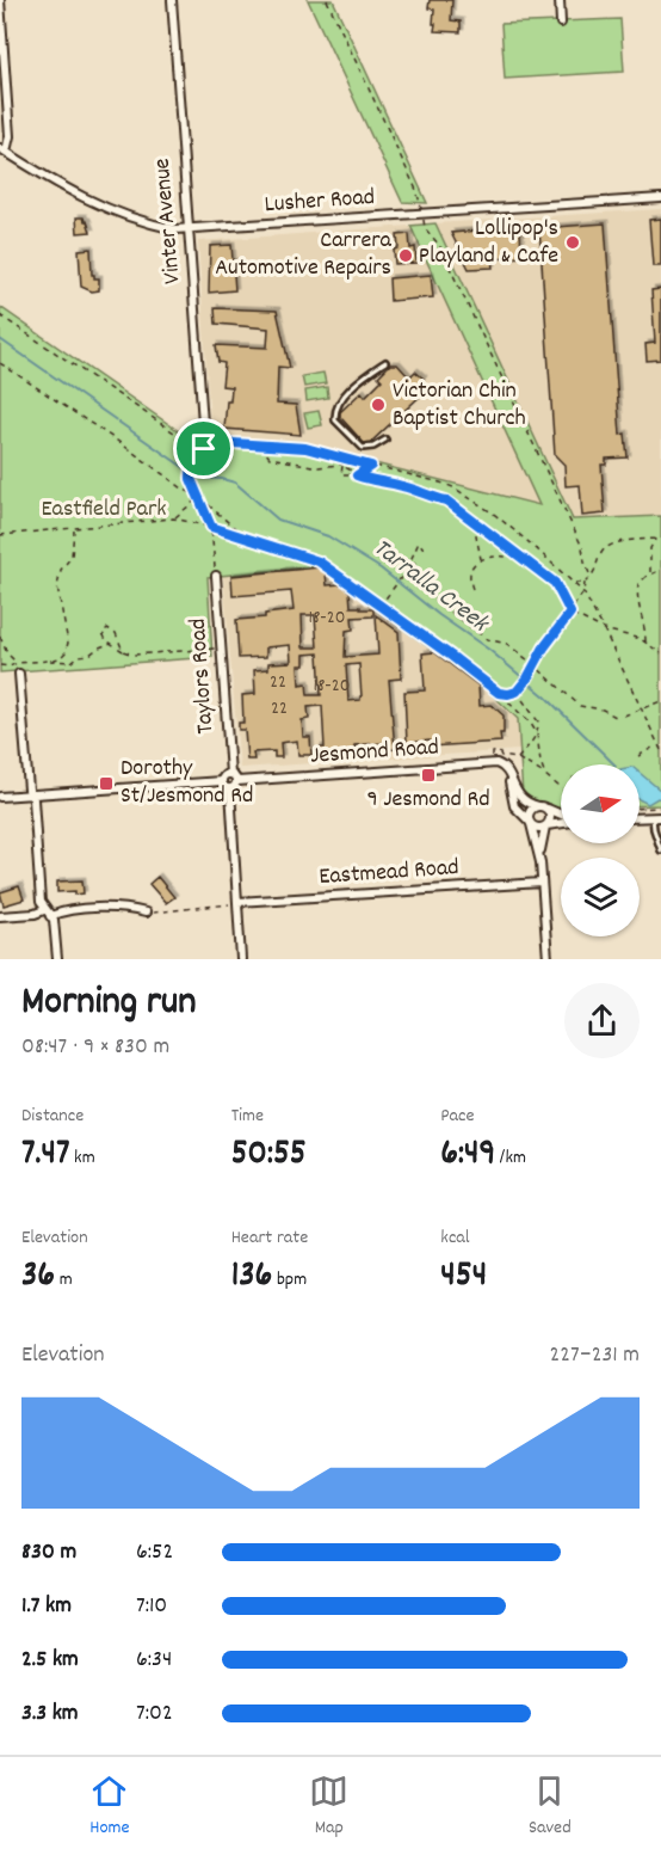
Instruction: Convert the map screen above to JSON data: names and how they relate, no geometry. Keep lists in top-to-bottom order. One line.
{"streets":{"street":["Lusher Road","Vinter Avenue","Taylors Road","Jesmond Road","Eastmead Road"]},"crossings":[["Lusher Road","Vinter Avenue"],["Taylors Road","Jesmond Road"]],"water":["Tarralla Creek"],"parks":["Eastfield Park"],"places":{"other":["Lollipop's Playland & Cafe","Carrera Automotive Repairs","Victorian Chin Baptist Church"],"transit":["9 Jesmond Rd","Dorothy St/Jesmond Rd"]},"house_numbers":["18-20","22","18-20","22"],"north":"right","page":{"heading":["Morning run","08:47 · 9 × 830 m"],"stats":[["Distance","7.47 km"],["Time","50:55"],["Pace","6:49 /km"],["Elevation","36 m"],["Heart rate","136 bpm"],["kcal","454"]],"chart":["Elevation","227–231 m"],"list":[{"name":"830 m","note":"6:52"},{"name":"1.7 km","note":"7:10"},{"name":"2.5 km","note":"6:34"},{"name":"3.3 km","note":"7:02"}],"tabs":["Home","Map","Saved"]}}
